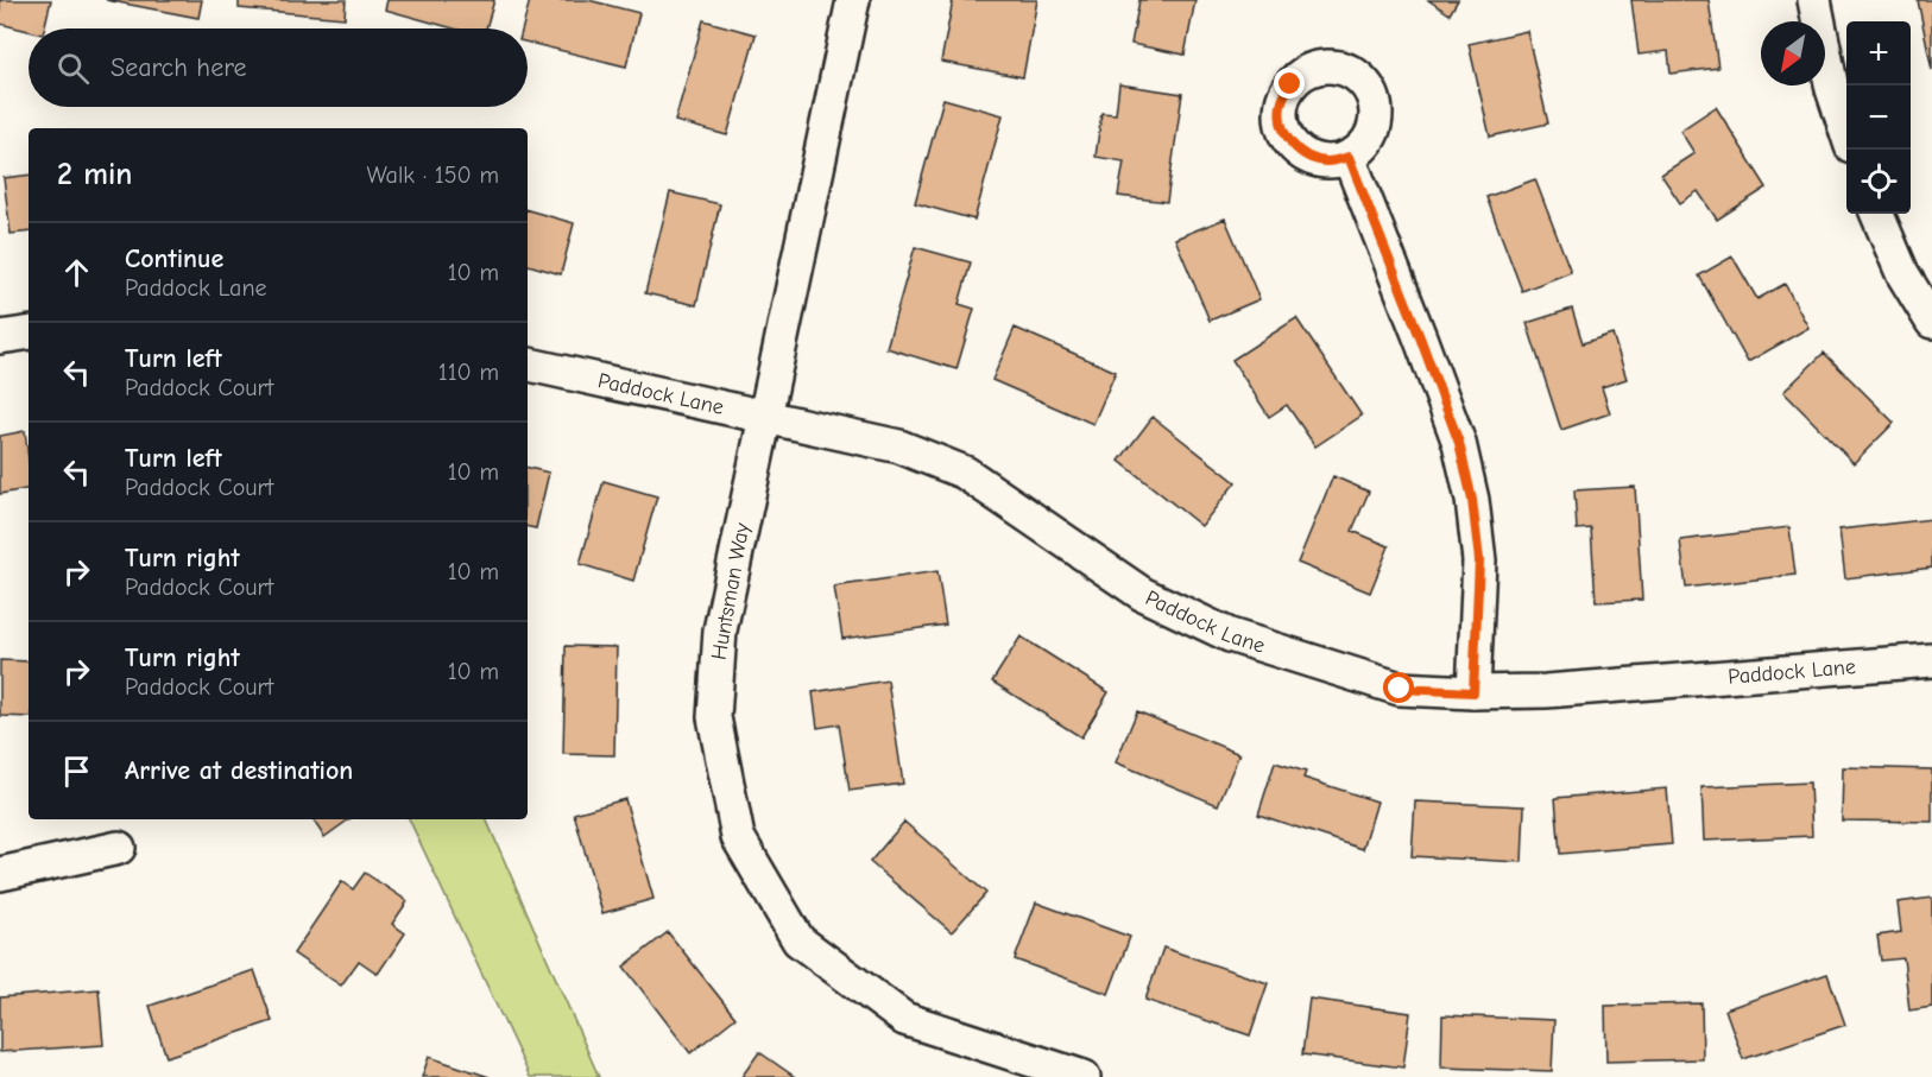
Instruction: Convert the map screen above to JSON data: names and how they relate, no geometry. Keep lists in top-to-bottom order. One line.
{"streets":{"street":["Paddock Lane","Huntsman Way"]},"crossings":[["Paddock Lane","Huntsman Way"]],"north":"bottom left","page":{"map_buttons":["+","−"],"search":"Search here","heading":["2 min","Walk · 150 m"],"list":[["Continue","Paddock Lane","10 m"],["Turn left","Paddock Court","110 m"],["Turn left","Paddock Court","10 m"],["Turn right","Paddock Court","10 m"],["Turn right","Paddock Court","10 m"],"Arrive at destination"]}}
